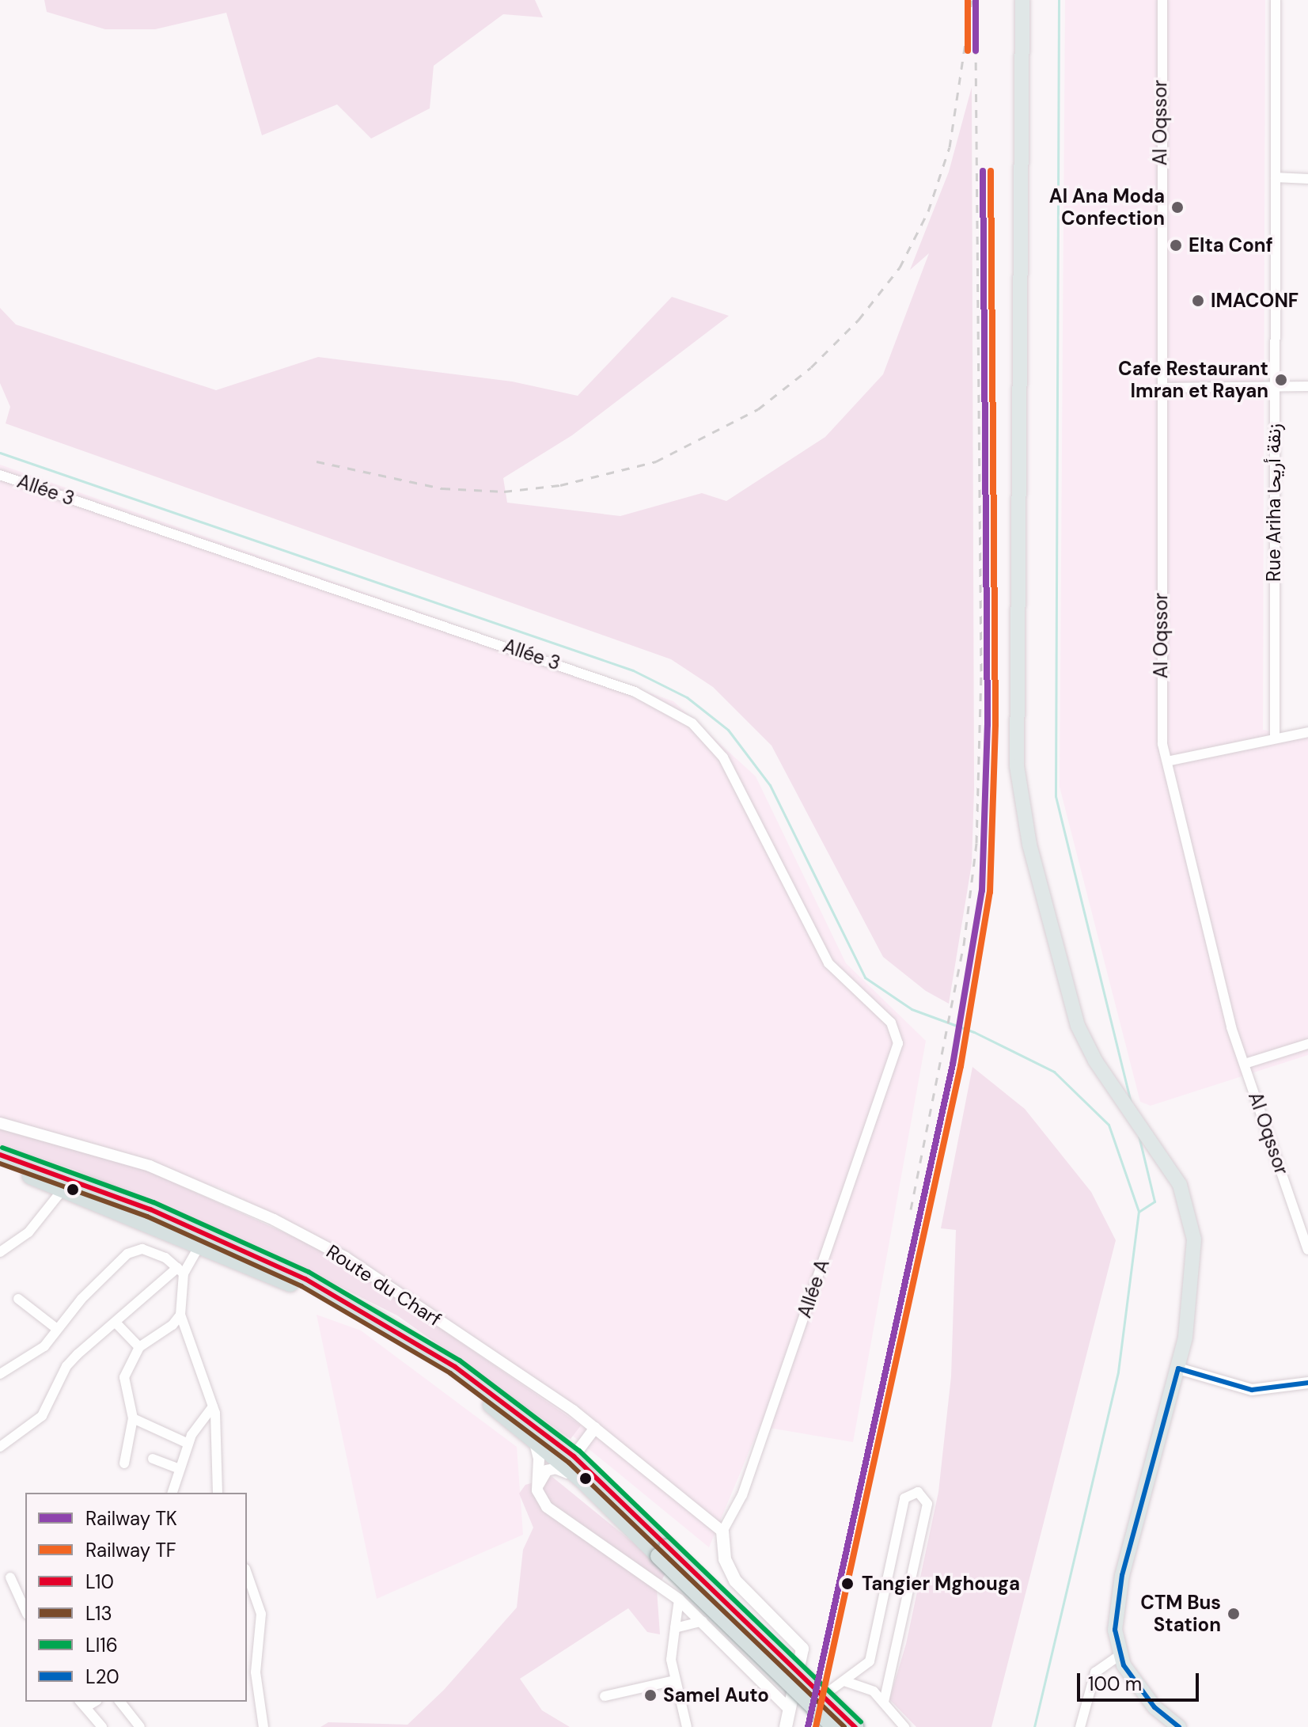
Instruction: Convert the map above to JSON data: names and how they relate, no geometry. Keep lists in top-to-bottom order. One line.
{"streets":{"street":["Al Oqssor","Allée 3","Rue Ariha زنقة أريحا","Route du Charf","Allée A"]},"crossings":[["Allée 3","Allée A"],["Route du Charf","Allée A"]],"places":["Al Ana Moda Confection","Elta Conf","IMACONF","Cafe Restaurant Imran et Rayan","Tangier Mghouga","CTM Bus Station","Samel Auto"],"lines":["rail line TK","rail line TF","transit line LI16","transit line L10","transit line L13","transit line L20"],"legend":["Railway TK","Railway TF","L10","L13","LI16","L20"],"scale_bar":"100 m"}
